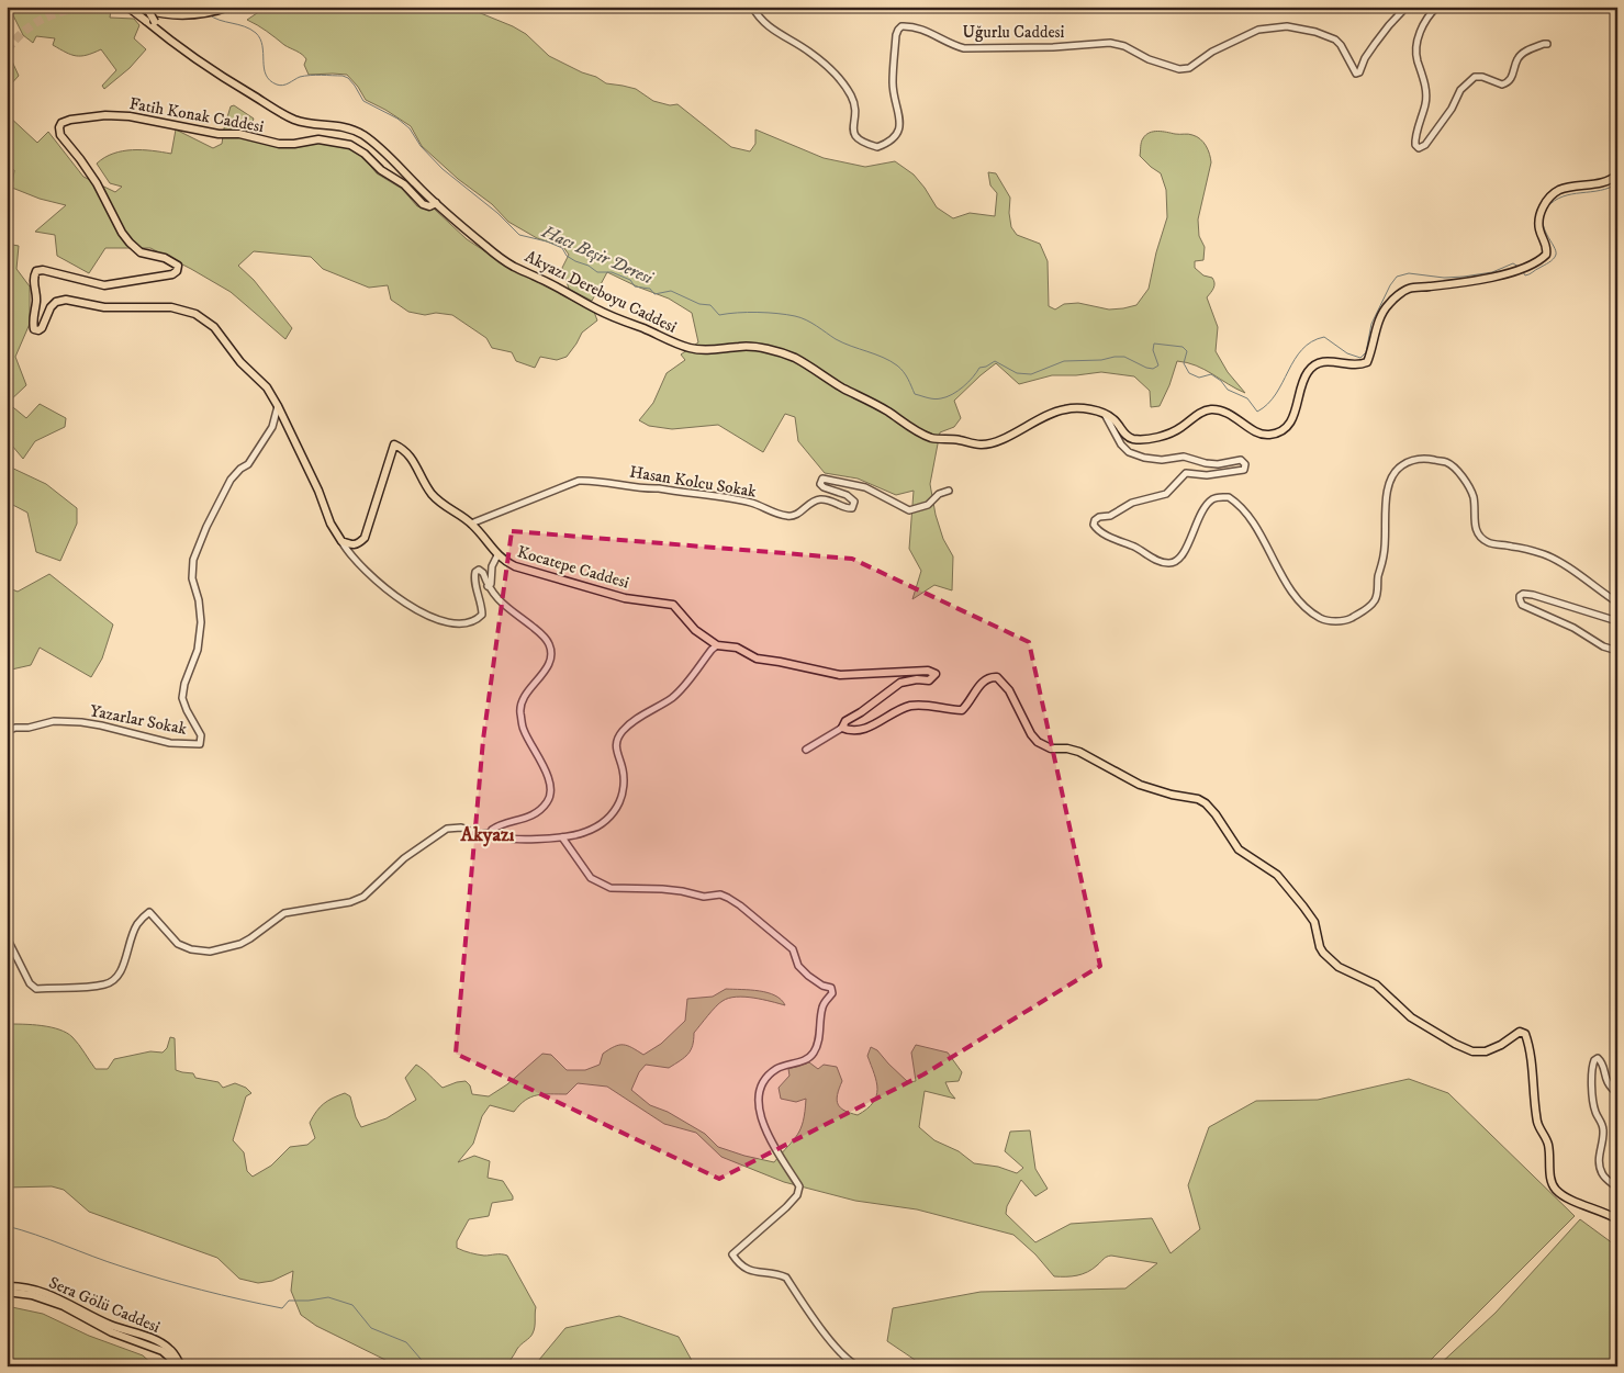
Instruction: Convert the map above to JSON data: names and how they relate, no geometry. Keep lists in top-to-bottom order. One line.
{"streets":{"main road":["Fatih Konak Caddesi","Akyazı Dereboyu Caddesi","Kocatepe Caddesi","Sera Gölü Caddesi"],"street":["Uğurlu Caddesi","Hasan Kolcu Sokak","Yazarlar Sokak"]},"crossings":[["Fatih Konak Caddesi","Akyazı Dereboyu Caddesi"],["Fatih Konak Caddesi","Kocatepe Caddesi"],["Fatih Konak Caddesi","Yazarlar Sokak"],["Hasan Kolcu Sokak","Kocatepe Caddesi"]],"districts":["Akyazı"],"water":["Hacı Beşir Deresi"]}
